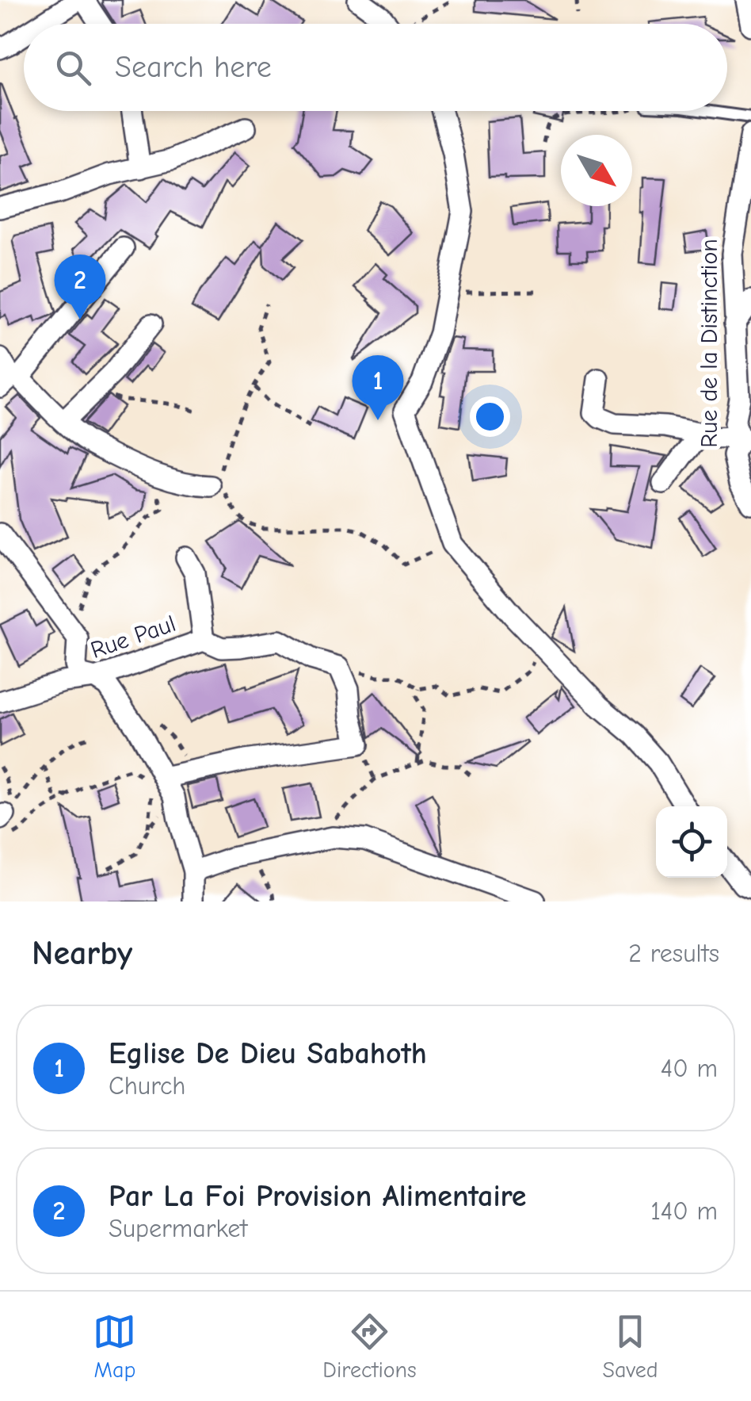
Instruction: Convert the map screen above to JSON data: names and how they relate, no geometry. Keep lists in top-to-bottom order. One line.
{"streets":{"street":["Rue de la Distinction","Rue Paul"]},"north":"bottom right","page":{"search":"Search here","pins":["2","1"],"heading":["Nearby","2 results"],"list":[{"mark":"1","name":"Eglise De Dieu Sabahoth","note":"Church","value":"40 m"},{"mark":"2","name":"Par La Foi Provision Alimentaire","note":"Supermarket","value":"140 m"}],"nav":["Map","Directions","Saved"]}}
